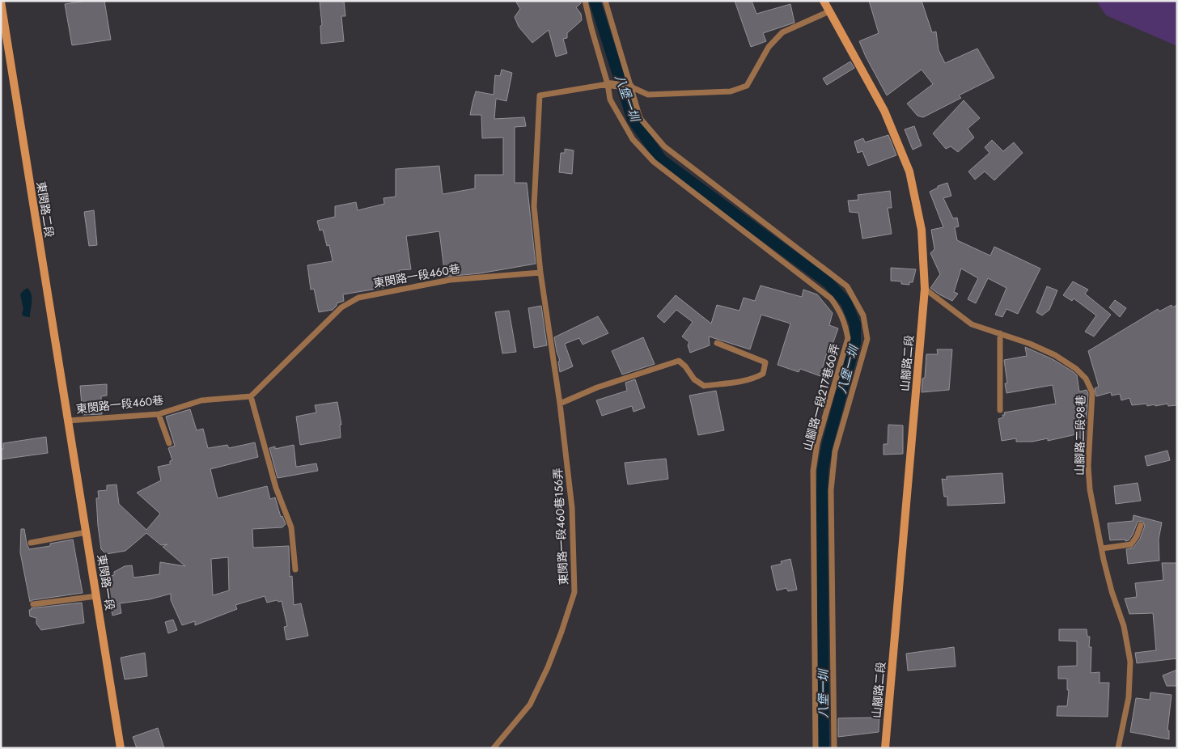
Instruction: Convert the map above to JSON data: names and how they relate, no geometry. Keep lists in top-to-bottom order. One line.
{"streets":{"main road":["東閔路二段","山腳路二段","東閔路一段"],"lane":["東閔路一段460巷","山腳路一段217巷60弄","山腳路二段98巷","東閔路一段460巷156弄"]},"crossings":[["東閔路二段","東閔路一段460巷"],["東閔路二段","東閔路一段"],["東閔路一段460巷","東閔路一段460巷156弄"],["東閔路一段460巷","東閔路一段"],["山腳路二段","山腳路二段98巷"]],"water":["八堡一圳"]}
